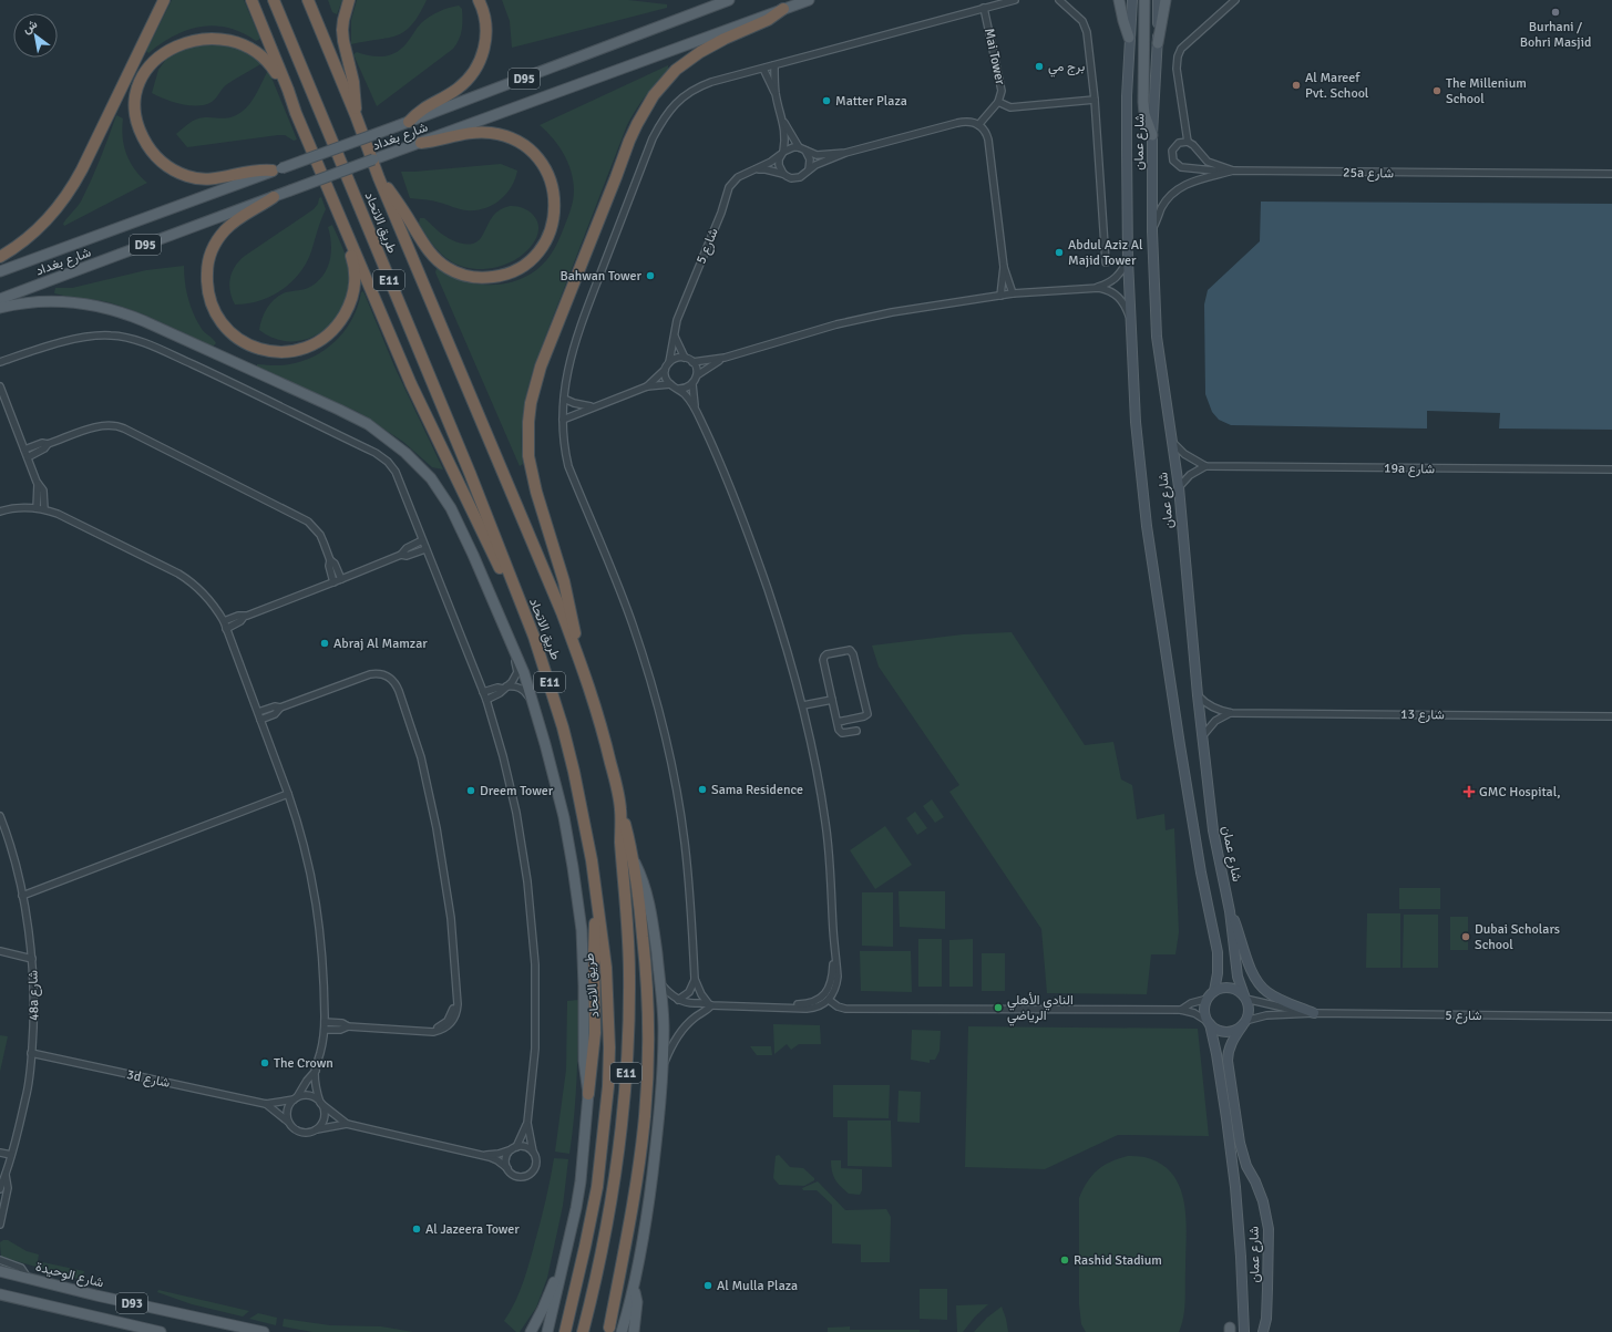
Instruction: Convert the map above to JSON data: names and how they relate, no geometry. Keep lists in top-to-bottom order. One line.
{"streets":{"highway":["طريق الاتحاد","E11"],"main road":["D95","شارع بغداد","شارع الوحيدة","D93"],"street":["Mai Tower","شارع عمان","25a شارع","شارع 5","19a شارع","شارع 13","48a شارع","3d شارع"]},"crossings":[["شارع عمان","25a شارع"],["شارع عمان","شارع 5"],["شارع عمان","19a شارع"],["شارع عمان","شارع 13"],["48a شارع","3d شارع"]],"places":{"other":["Burhani / Bohri Masjid","برج مي","Al Mareef Pvt. School","The Millenium School","Matter Plaza","Abdul Aziz Al Majid Tower","Bahwan Tower","Abraj Al Mamzar","Sama Residence","Dreem Tower","Dubai Scholars School","النادي الأهلي الرياضي","The Crown","Al Jazeera Tower","Rashid Stadium","Al Mulla Plaza"],"health":["GMC Hospital,"]},"north":"top left"}
